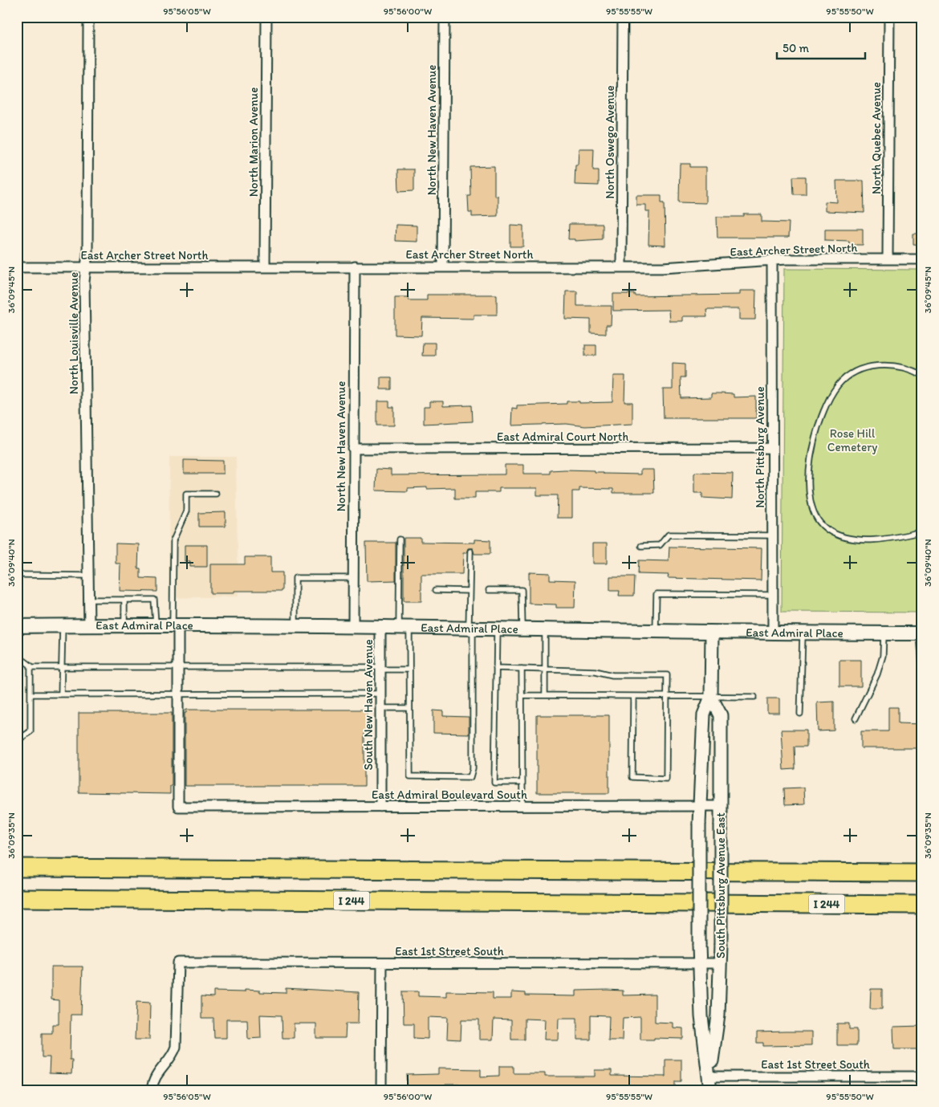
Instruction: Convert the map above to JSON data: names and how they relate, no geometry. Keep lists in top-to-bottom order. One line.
{"streets":{"highway":["I 244"],"main road":["East Admiral Place"],"street":["North New Haven Avenue","North Quebec Avenue","North Marion Avenue","North Oswego Avenue","East Archer Street North","North Louisville Avenue","East Admiral Court North","North Pittsburg Avenue","South New Haven Avenue","East Admiral Boulevard South","South Pittsburg Avenue East","East 1st Street South"]},"crossings":[["North New Haven Avenue","East Archer Street North"],["North New Haven Avenue","East Admiral Court North"],["North New Haven Avenue","East Admiral Place"],["North Quebec Avenue","East Archer Street North"],["North Marion Avenue","East Archer Street North"],["North Oswego Avenue","East Archer Street North"],["East Archer Street North","North Louisville Avenue"],["East Archer Street North","North Pittsburg Avenue"],["North Louisville Avenue","East Admiral Place"],["East Admiral Court North","North Pittsburg Avenue"],["North Pittsburg Avenue","East Admiral Place"],["East Admiral Place","South New Haven Avenue"],["East Admiral Place","South Pittsburg Avenue East"],["South New Haven Avenue","East Admiral Boulevard South"],["East Admiral Boulevard South","South Pittsburg Avenue East"],["South Pittsburg Avenue East","East 1st Street South"]],"parks":["Rose Hill Cemetery"],"scale_bar":"50 m","coordinates":["95°56'05\"W","95°56'00\"W","95°55'55\"W","95°55'50\"W","36°09'45\"N","36°09'40\"N","36°09'35\"N"]}
